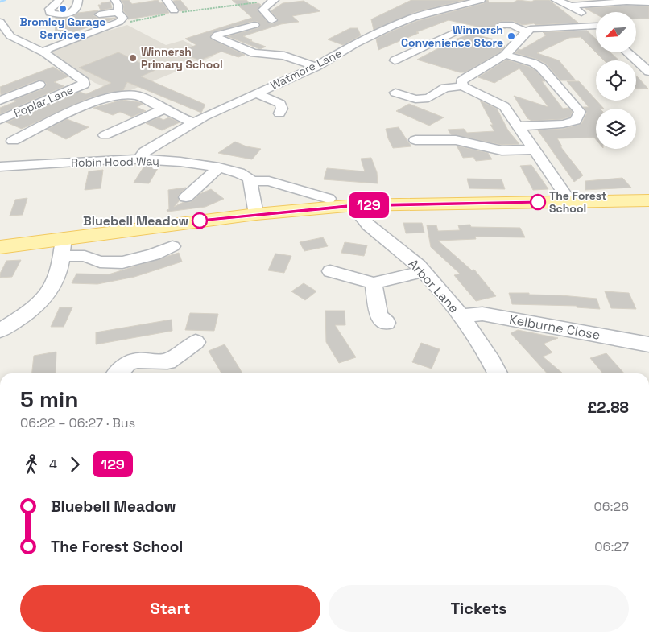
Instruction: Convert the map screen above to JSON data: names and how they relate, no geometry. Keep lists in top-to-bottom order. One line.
{"streets":{"street":["Watmore Lane","Poplar Lane","Robin Hood Way","Arbor Lane","Kelburne Close"]},"crossings":[["Watmore Lane","Robin Hood Way"],["Arbor Lane","Kelburne Close"]],"places":["Bromley Garage Services","Winnersh Convenience Store","Winnersh Primary School","The Forest School","Bluebell Meadow"],"lines":["bus line 129"],"north":"bottom left","page":{"on_map":"129","heading":["5 min","06:22 – 06:27 · Bus","£2.88"],"legs":["4","129"],"list":[{"name":"Bluebell Meadow","value":"06:26"},{"name":"The Forest School","value":"06:27"}],"buttons":["Start","Tickets"]}}
